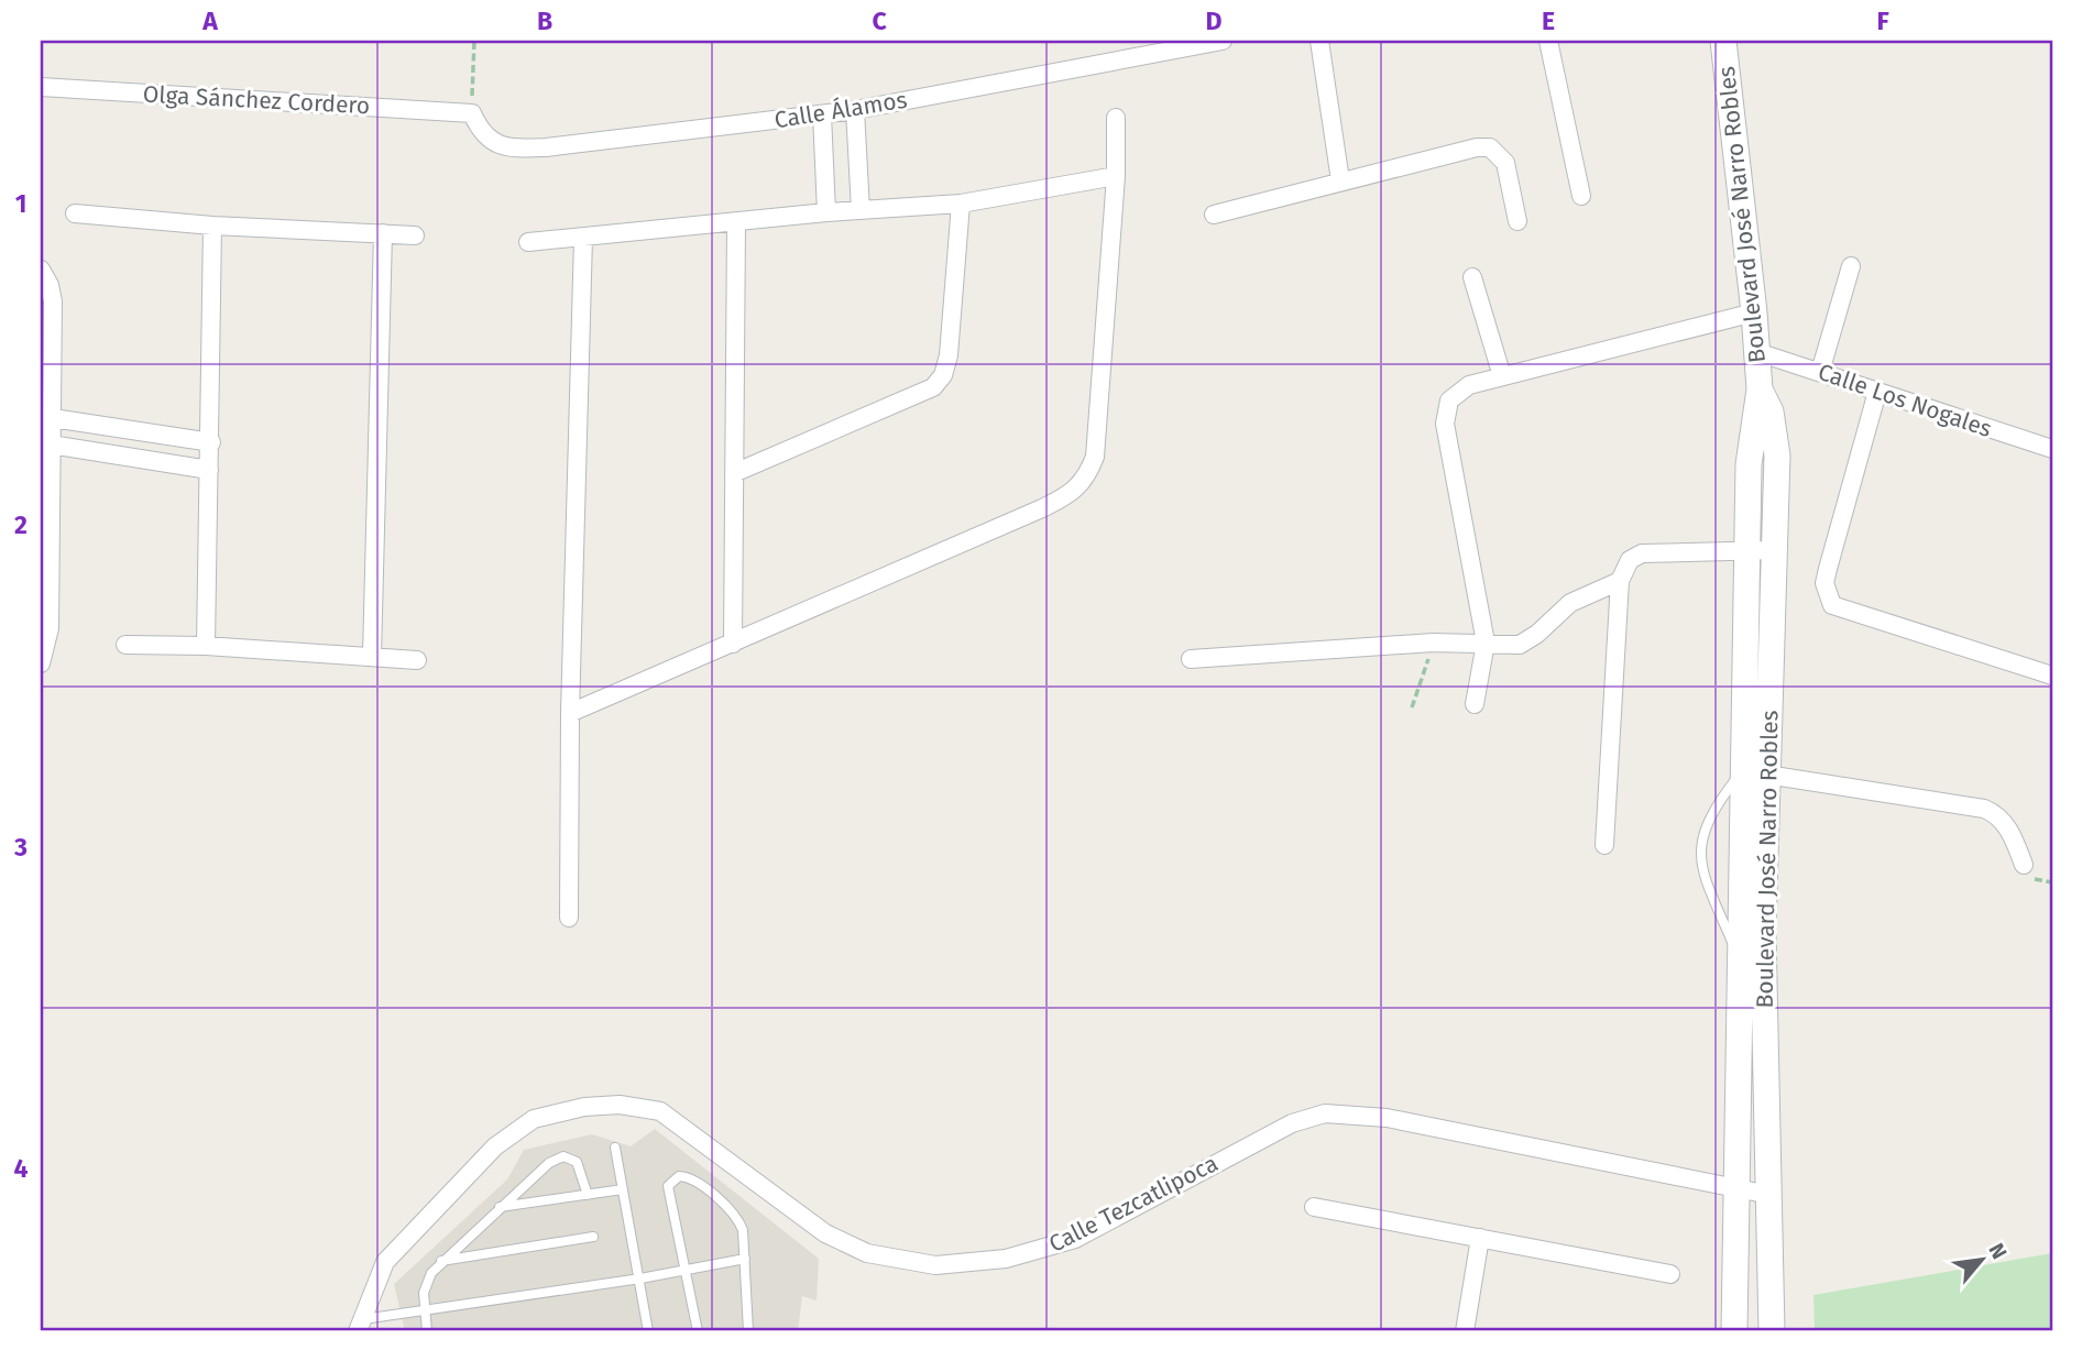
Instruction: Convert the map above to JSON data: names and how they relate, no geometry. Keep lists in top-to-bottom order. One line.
{"streets":{"street":["Olga Sánchez Cordero","Calle Álamos","Boulevard José Narro Robles","Calle Los Nogales","Calle Tezcatlipoca"]},"crossings":[["Olga Sánchez Cordero","Calle Álamos"],["Boulevard José Narro Robles","Calle Los Nogales"],["Boulevard José Narro Robles","Calle Tezcatlipoca"]],"north":"top right","grid":{"columns":["A","B","C","D","E","F"],"rows":["1","2","3","4"]}}
